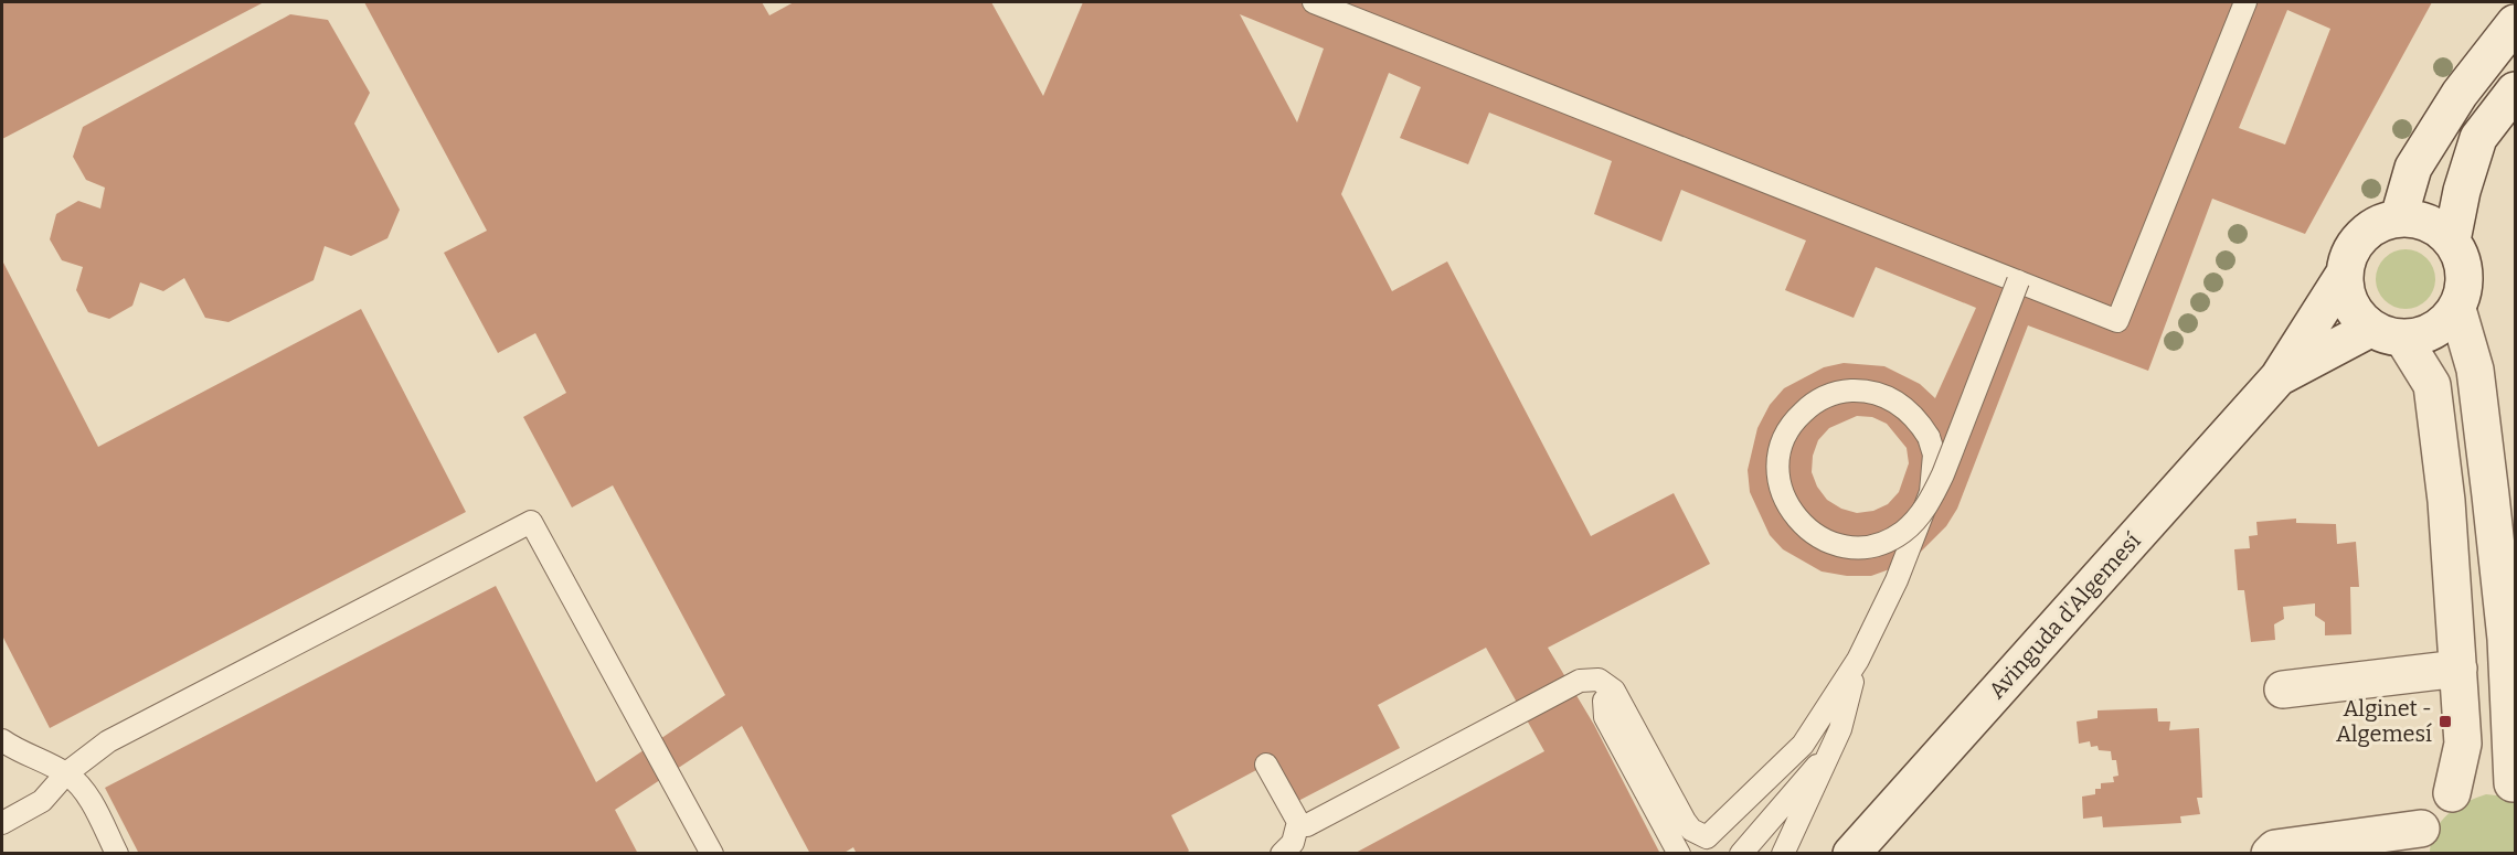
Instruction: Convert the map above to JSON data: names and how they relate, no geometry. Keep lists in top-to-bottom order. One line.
{"streets":{"street":["Avinguda d'Algemesí"]},"places":{"transit":["Alginet - Algemesí"]}}
